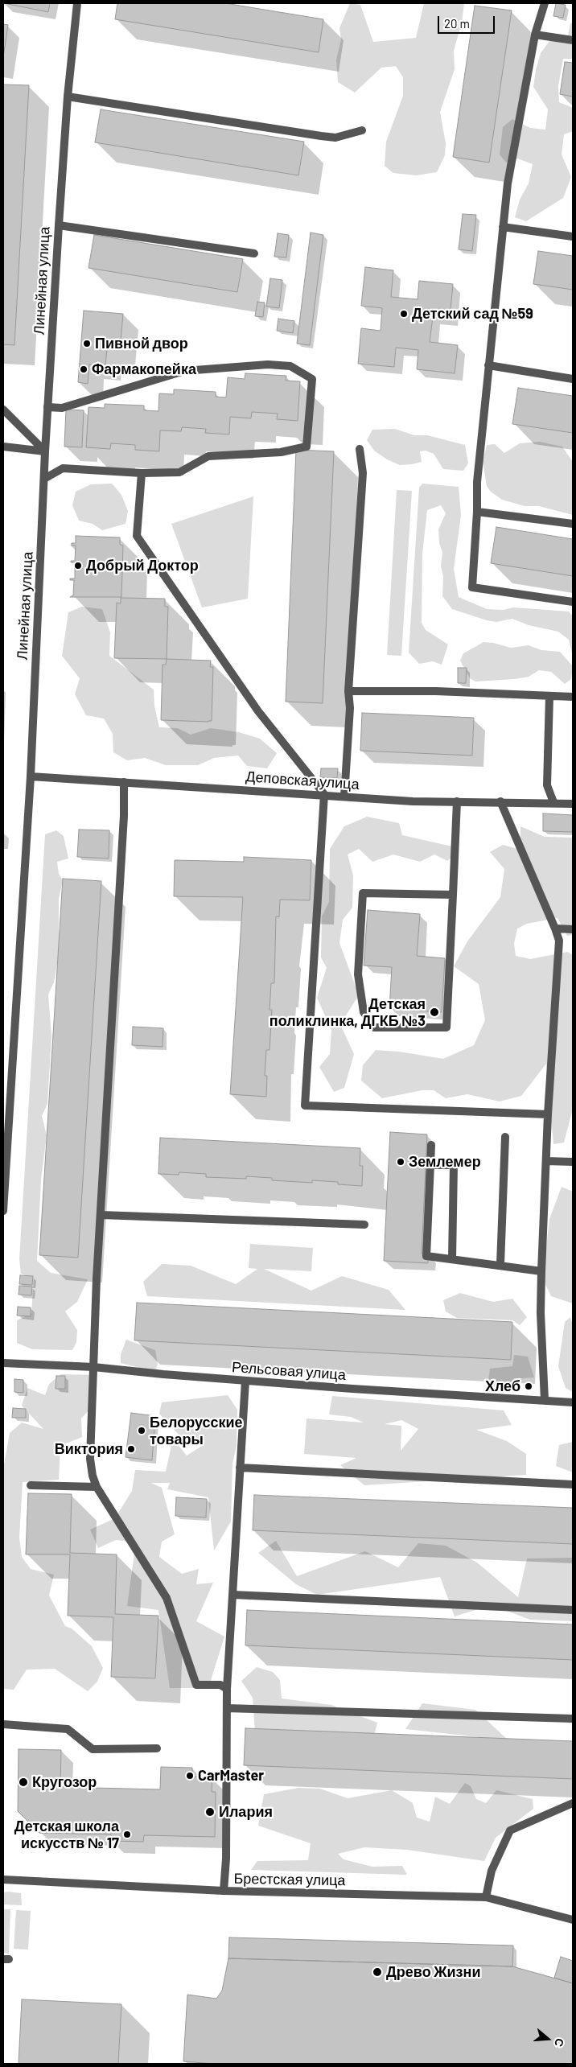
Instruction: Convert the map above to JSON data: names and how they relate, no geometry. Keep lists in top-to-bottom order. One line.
{"streets":{"street":["Линейная улица","Деповская улица","Рельсовая улица","Брестская улица"]},"crossings":[["Линейная улица","Деповская улица"]],"places":["Детский сад №59","Пивной двор","Фармакопейка","Добрый Доктор","Детская поликлинка, ДГКБ №3","Землемер","Хлеб","Белорусские товары","Виктория","CarMaster","Кругозор","Илария","Детская школа искусств № 17","Древо Жизни"],"scale_bar":"20 m","north":"right"}
